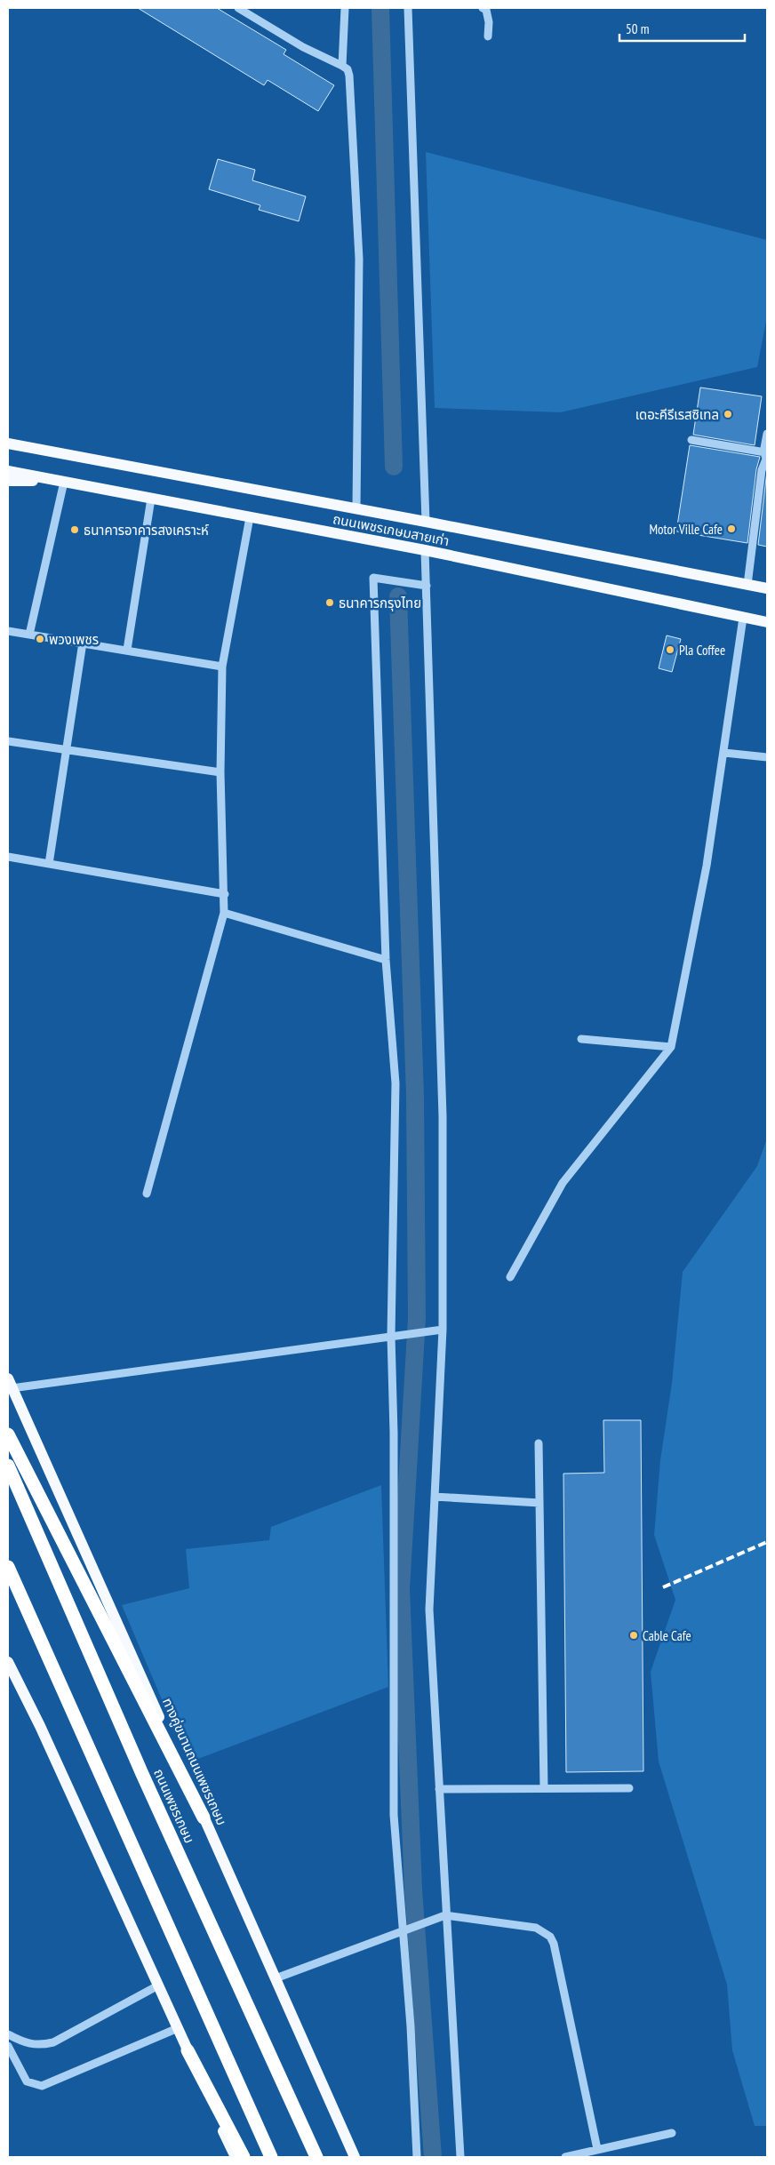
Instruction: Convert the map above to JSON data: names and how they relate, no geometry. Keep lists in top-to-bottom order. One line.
{"streets":{"highway":["ถนนเพชรเกษม"],"main road":["ถนนเพชรเกษมสายเก่า","ทางคู่ขนานถนนเพชรเกษม"]},"places":["เดอะคีรีเรสซิเทล","Motor Ville Cafe","ธนาคารอาคารสงเคราะห์","ธนาคารกรุงไทย","พวงเพชร","Pla Coffee","Cable Cafe"],"scale_bar":"50 m"}
